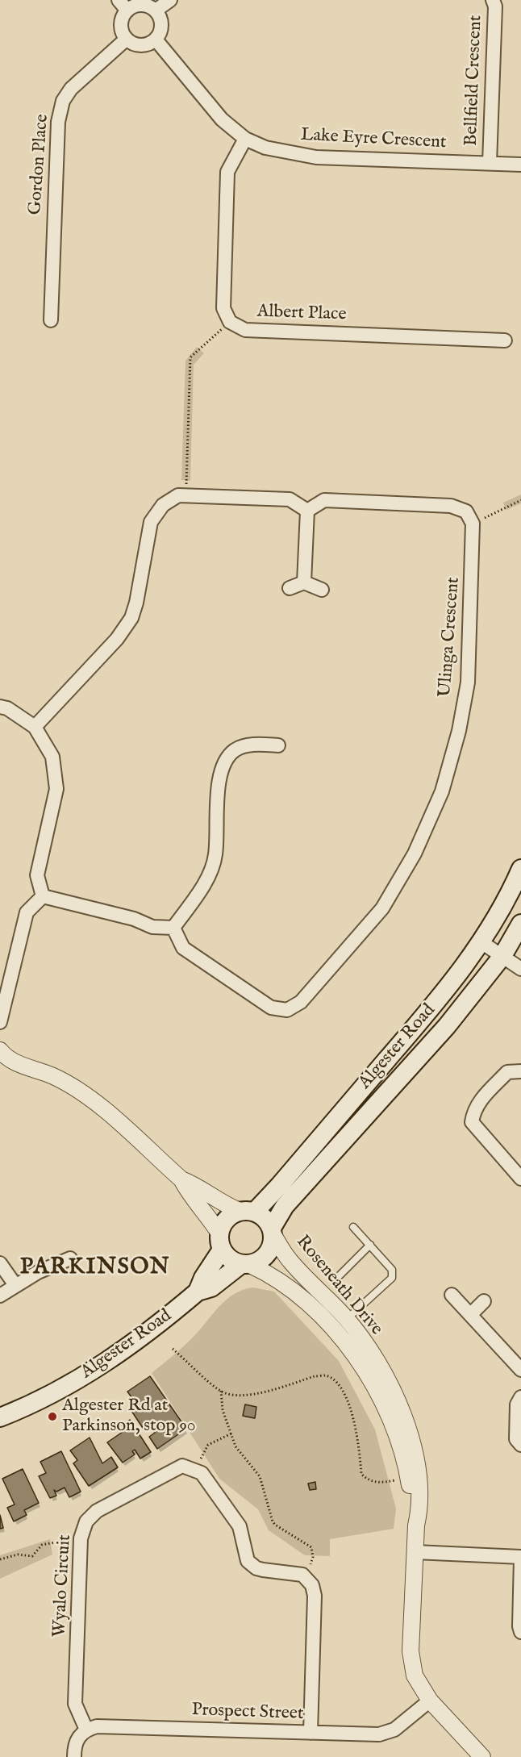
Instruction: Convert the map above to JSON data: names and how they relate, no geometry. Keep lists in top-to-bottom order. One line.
{"streets":{"main road":["Algester Road"],"street":["Bellfield Crescent","Lake Eyre Crescent","Gordon Place","Albert Place","Ulinga Crescent","Roseneath Drive","Wyalo Circuit","Prospect Street"]},"crossings":[["Bellfield Crescent","Lake Eyre Crescent"],["Lake Eyre Crescent","Gordon Place"],["Lake Eyre Crescent","Albert Place"],["Algester Road","Roseneath Drive"],["Roseneath Drive","Prospect Street"],["Wyalo Circuit","Prospect Street"]],"districts":["PARKINSON"],"places":["Algester Rd at Parkinson, stop 90"]}
